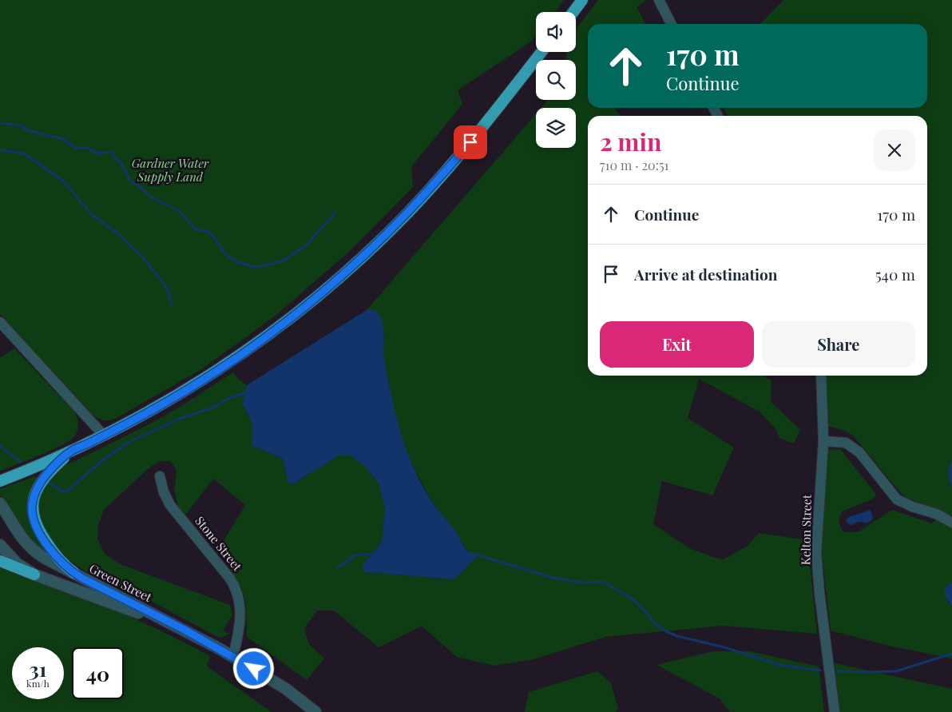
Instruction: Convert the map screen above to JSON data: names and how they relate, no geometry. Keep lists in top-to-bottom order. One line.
{"streets":{"street":["Kelton Street","Stone Street","Green Street"]},"crossings":[["Stone Street","Green Street"]],"parks":["Gardner Water Supply Land"],"page":{"turn":["170 m","Continue"],"heading":["2 min","710 m · 20:51"],"list":[{"name":"Continue","value":"170 m"},{"name":"Arrive at destination","value":"540 m"}],"buttons":["Exit","Share"],"speed":"31 km/h","limit":"40"}}
